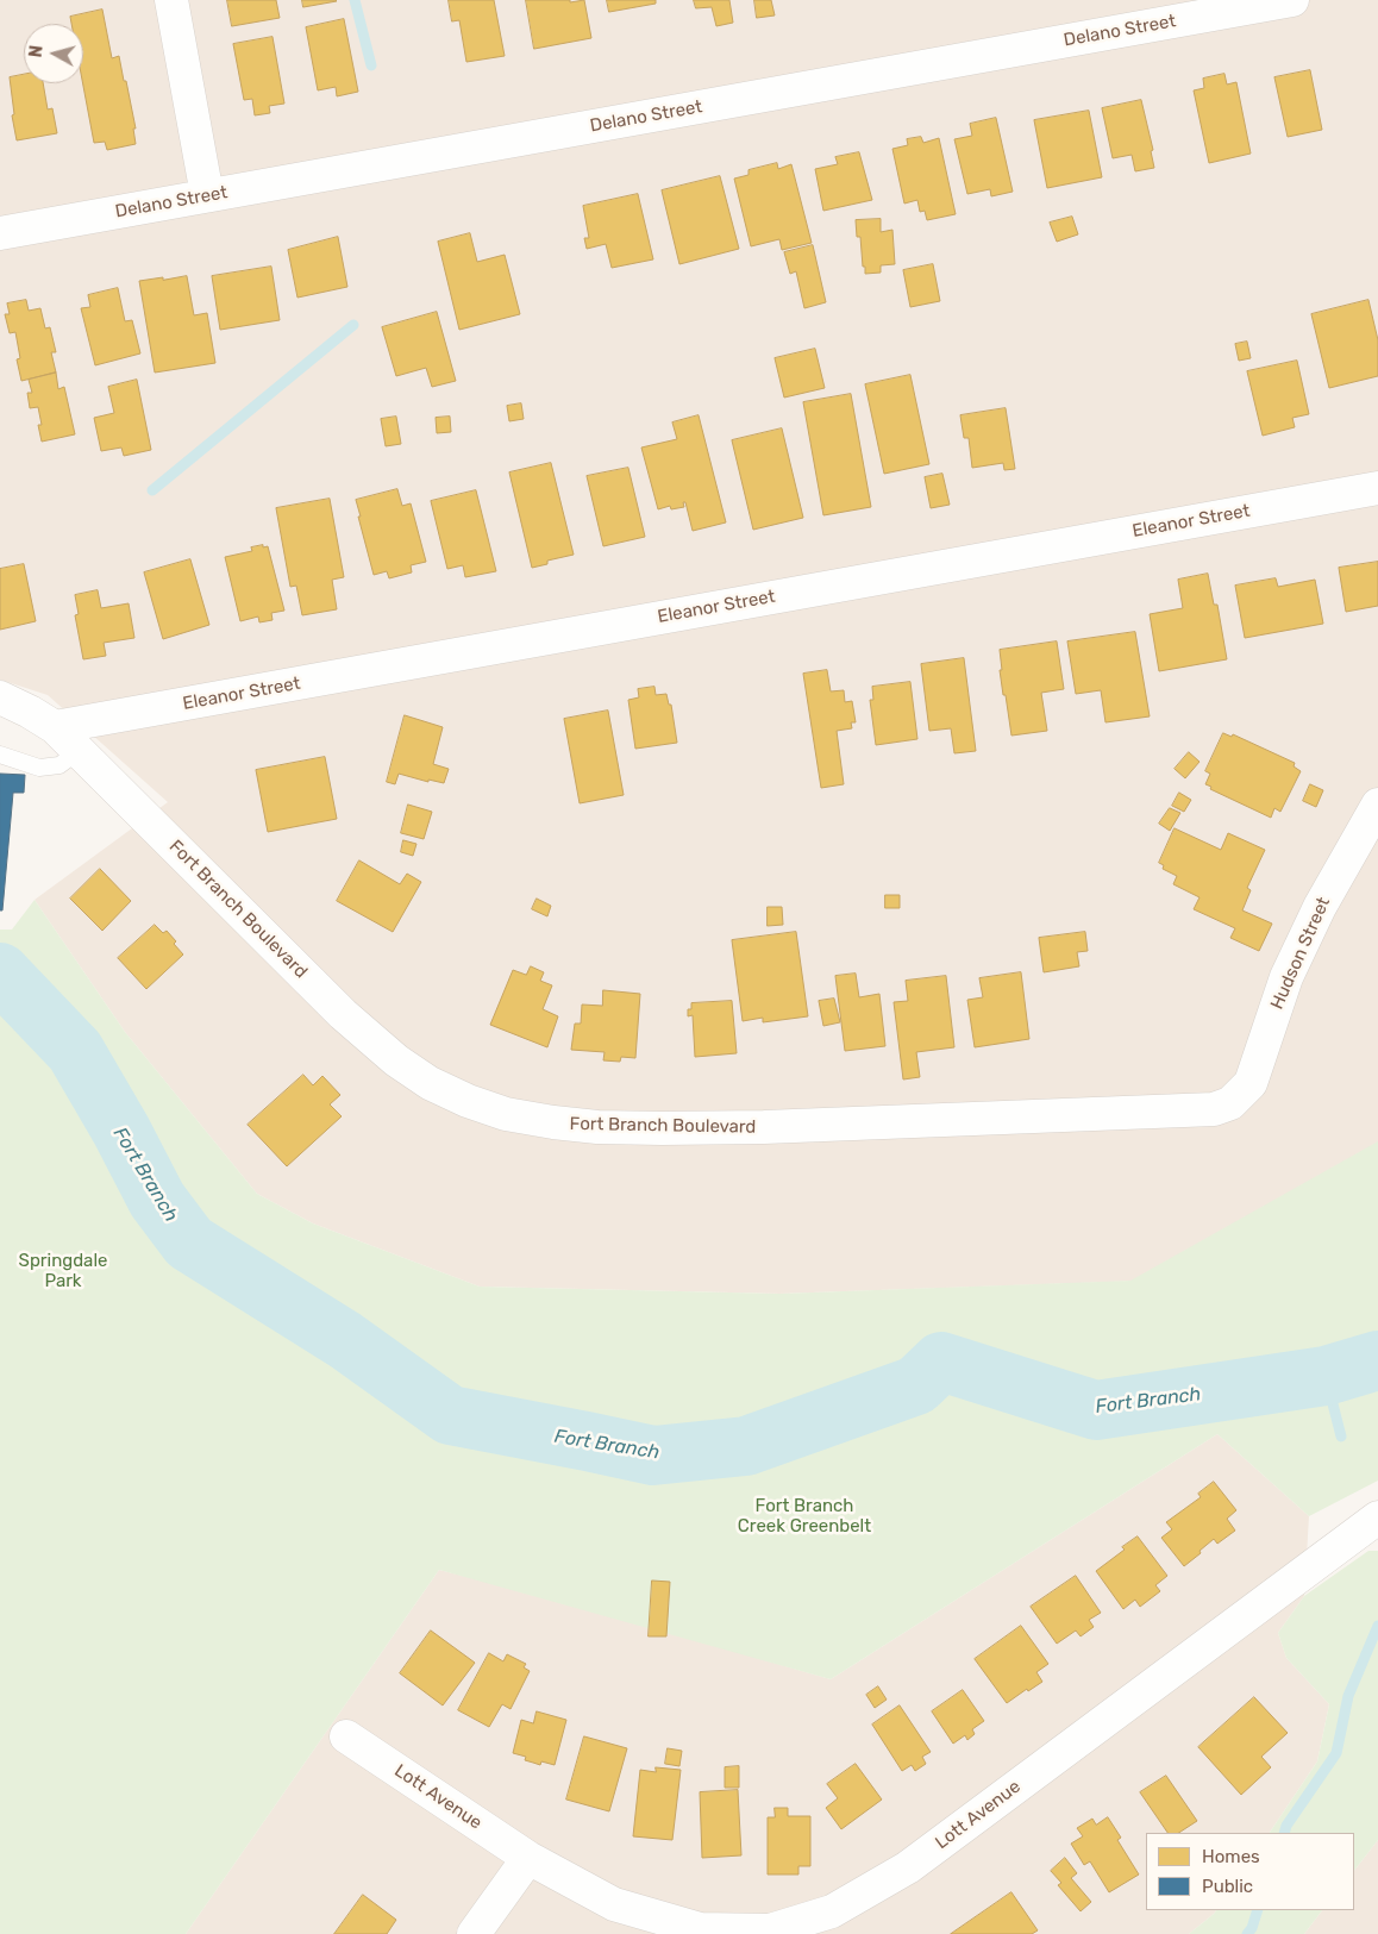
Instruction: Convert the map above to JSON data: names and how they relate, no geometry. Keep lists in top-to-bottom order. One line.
{"streets":{"street":["Delano Street","Eleanor Street","Fort Branch Boulevard","Hudson Street","Lott Avenue"]},"crossings":[["Eleanor Street","Fort Branch Boulevard"],["Fort Branch Boulevard","Hudson Street"]],"water":["Fort Branch"],"parks":["Springdale Park","Fort Branch Creek Greenbelt"],"legend":["Homes","Public"],"north":"left"}
